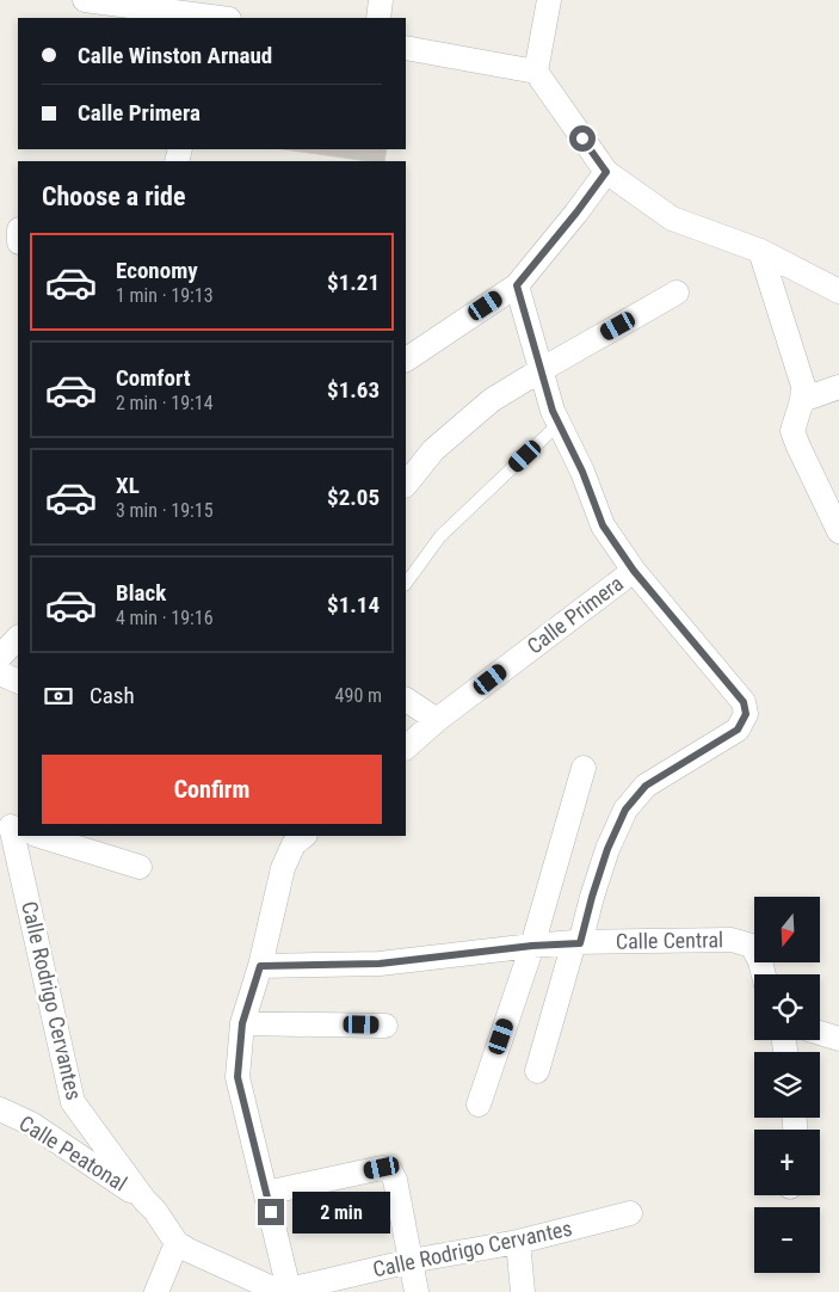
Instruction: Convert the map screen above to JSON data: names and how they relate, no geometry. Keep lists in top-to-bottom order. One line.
{"streets":{"street":["Calle Primera","Calle Central","Calle Rodrigo Cervantes","Calle Peatonal"]},"crossings":[["Calle Rodrigo Cervantes","Calle Peatonal"]],"north":"bottom","page":{"banner":["Calle Winston Arnaud","Calle Primera"],"heading":"Choose a ride","list":[{"name":"Economy","note":"1 min · 19:13","value":"$1.21"},{"name":"Comfort","note":"2 min · 19:14","value":"$1.63"},{"name":"XL","note":"3 min · 19:15","value":"$2.05"},{"name":"Black","note":"4 min · 19:16","value":"$1.14"}],"pay":["Cash","490 m"],"buttons":"Confirm","map_buttons":["+","−"],"bubble":"2 min"}}
